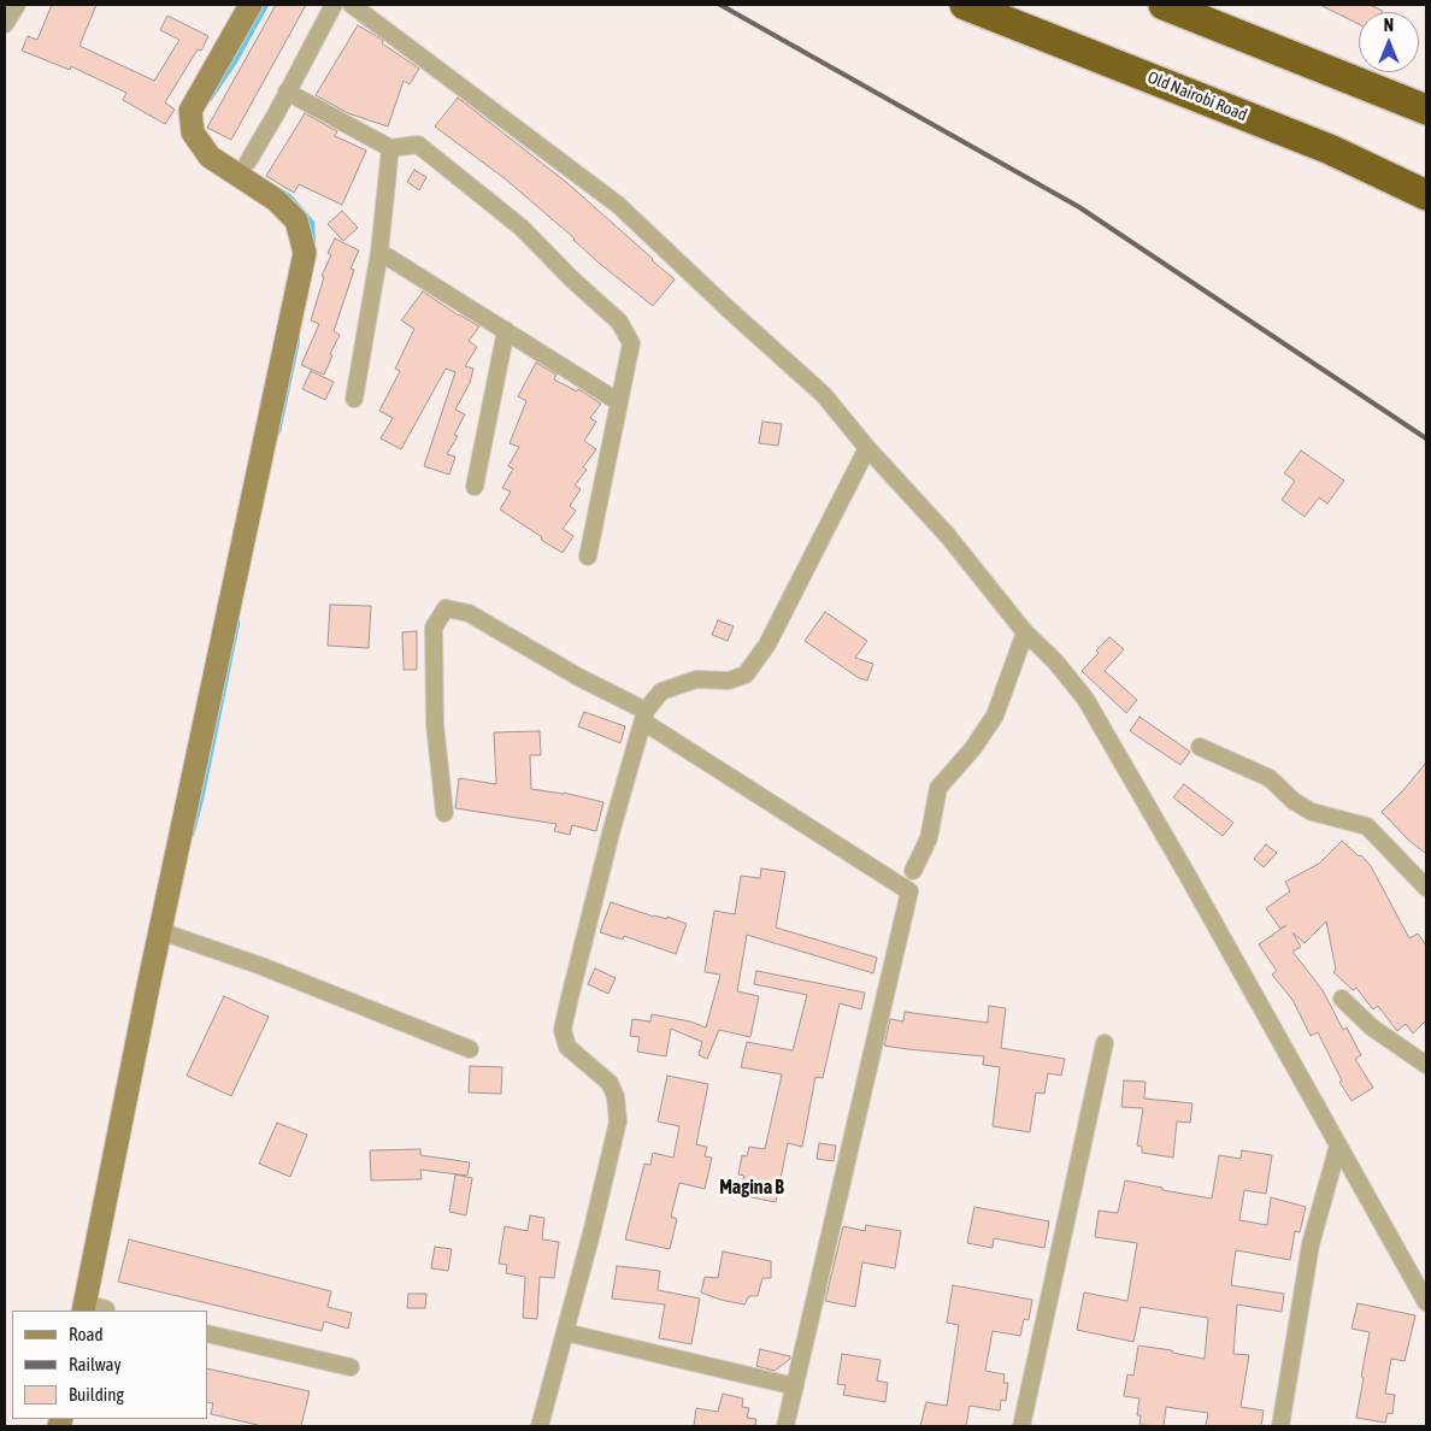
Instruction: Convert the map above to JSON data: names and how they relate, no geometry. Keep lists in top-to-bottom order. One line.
{"streets":{"highway":["Old Nairobi Road"]},"districts":["Magina B"],"legend":["Road","Railway","Building"],"north":"top"}
